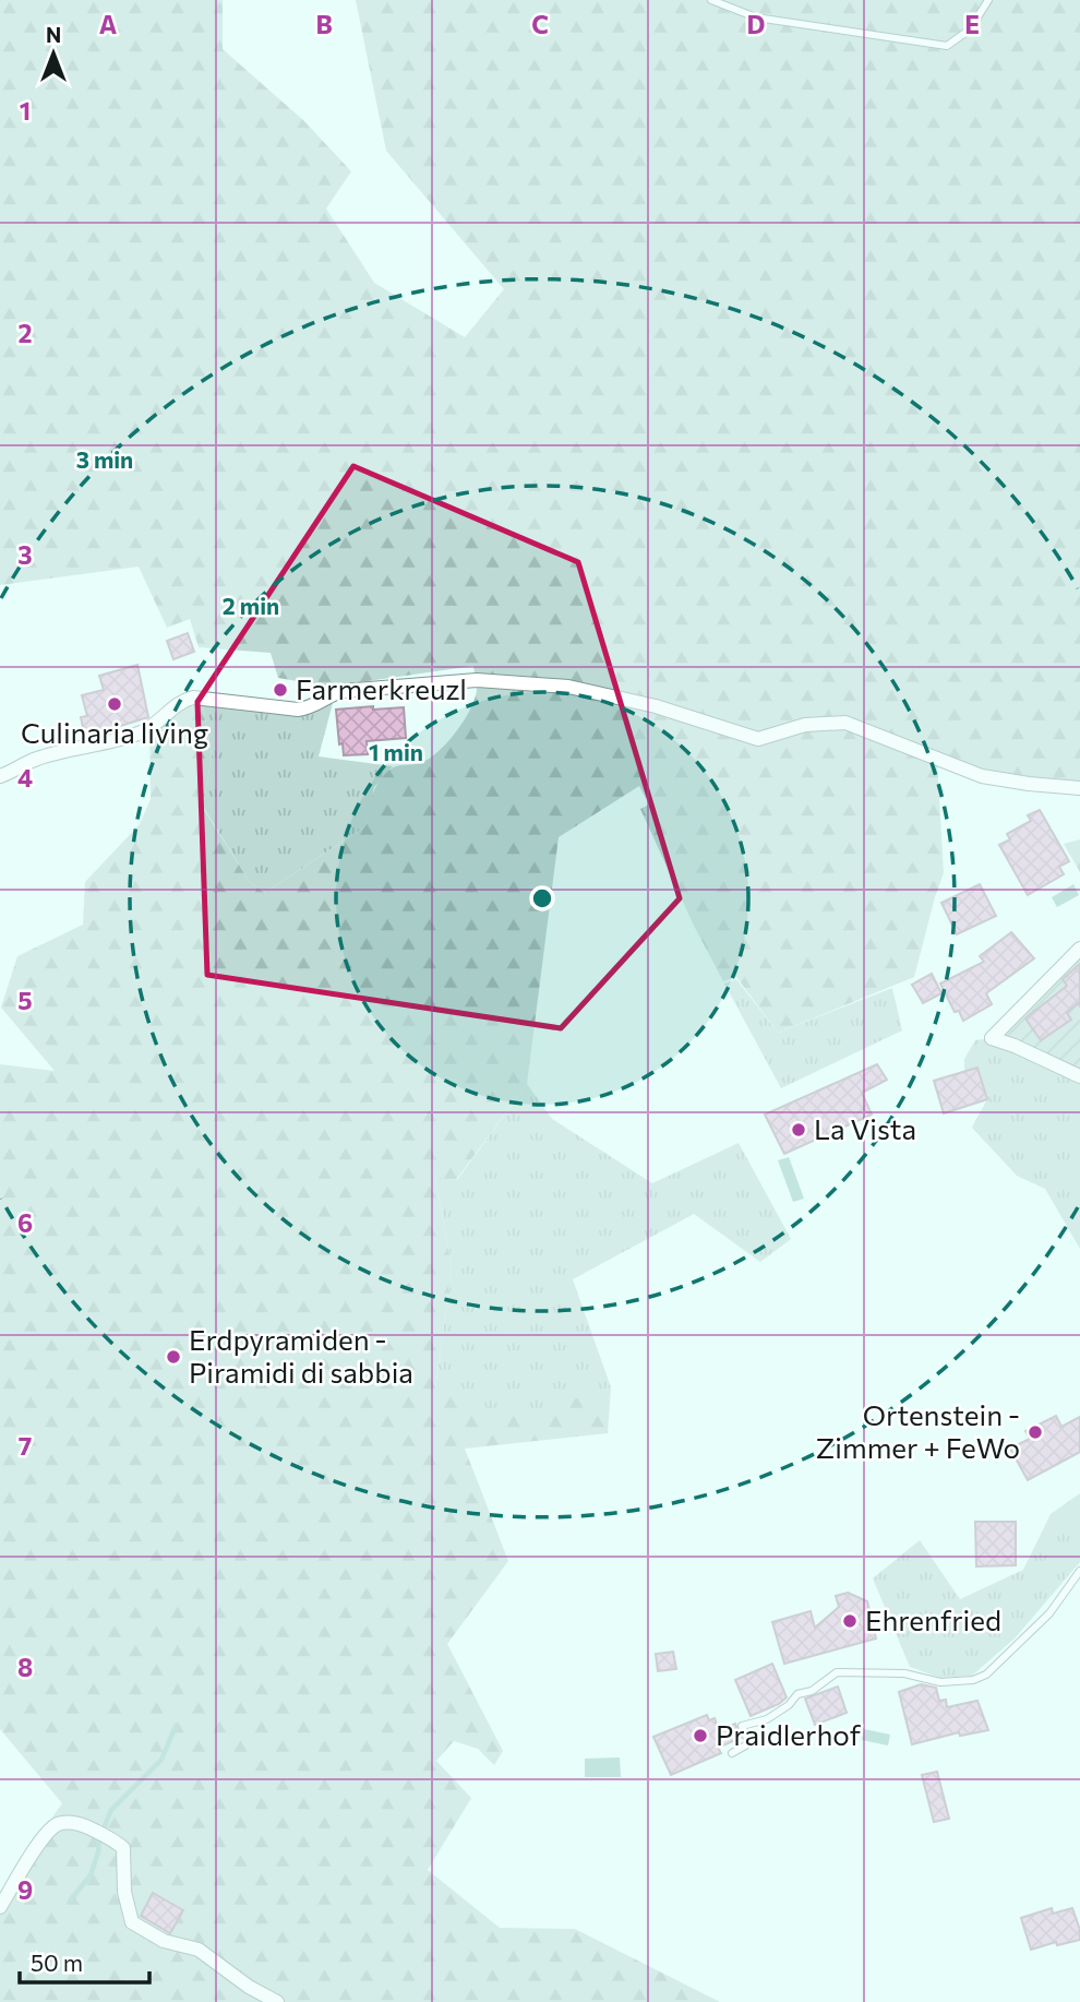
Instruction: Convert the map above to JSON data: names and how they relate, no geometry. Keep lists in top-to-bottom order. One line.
{"places":["Farmerkreuzl","Culinaria living","La Vista","Erdpyramiden - Piramidi di sabbia","Ortenstein - Zimmer + FeWo","Ehrenfried","Praidlerhof"],"scale_bar":"50 m","north":"top","grid":{"columns":["A","B","C","D","E"],"rows":["1","2","3","4","5","6","7","8","9"]},"rings":["3 min","2 min","1 min"]}
